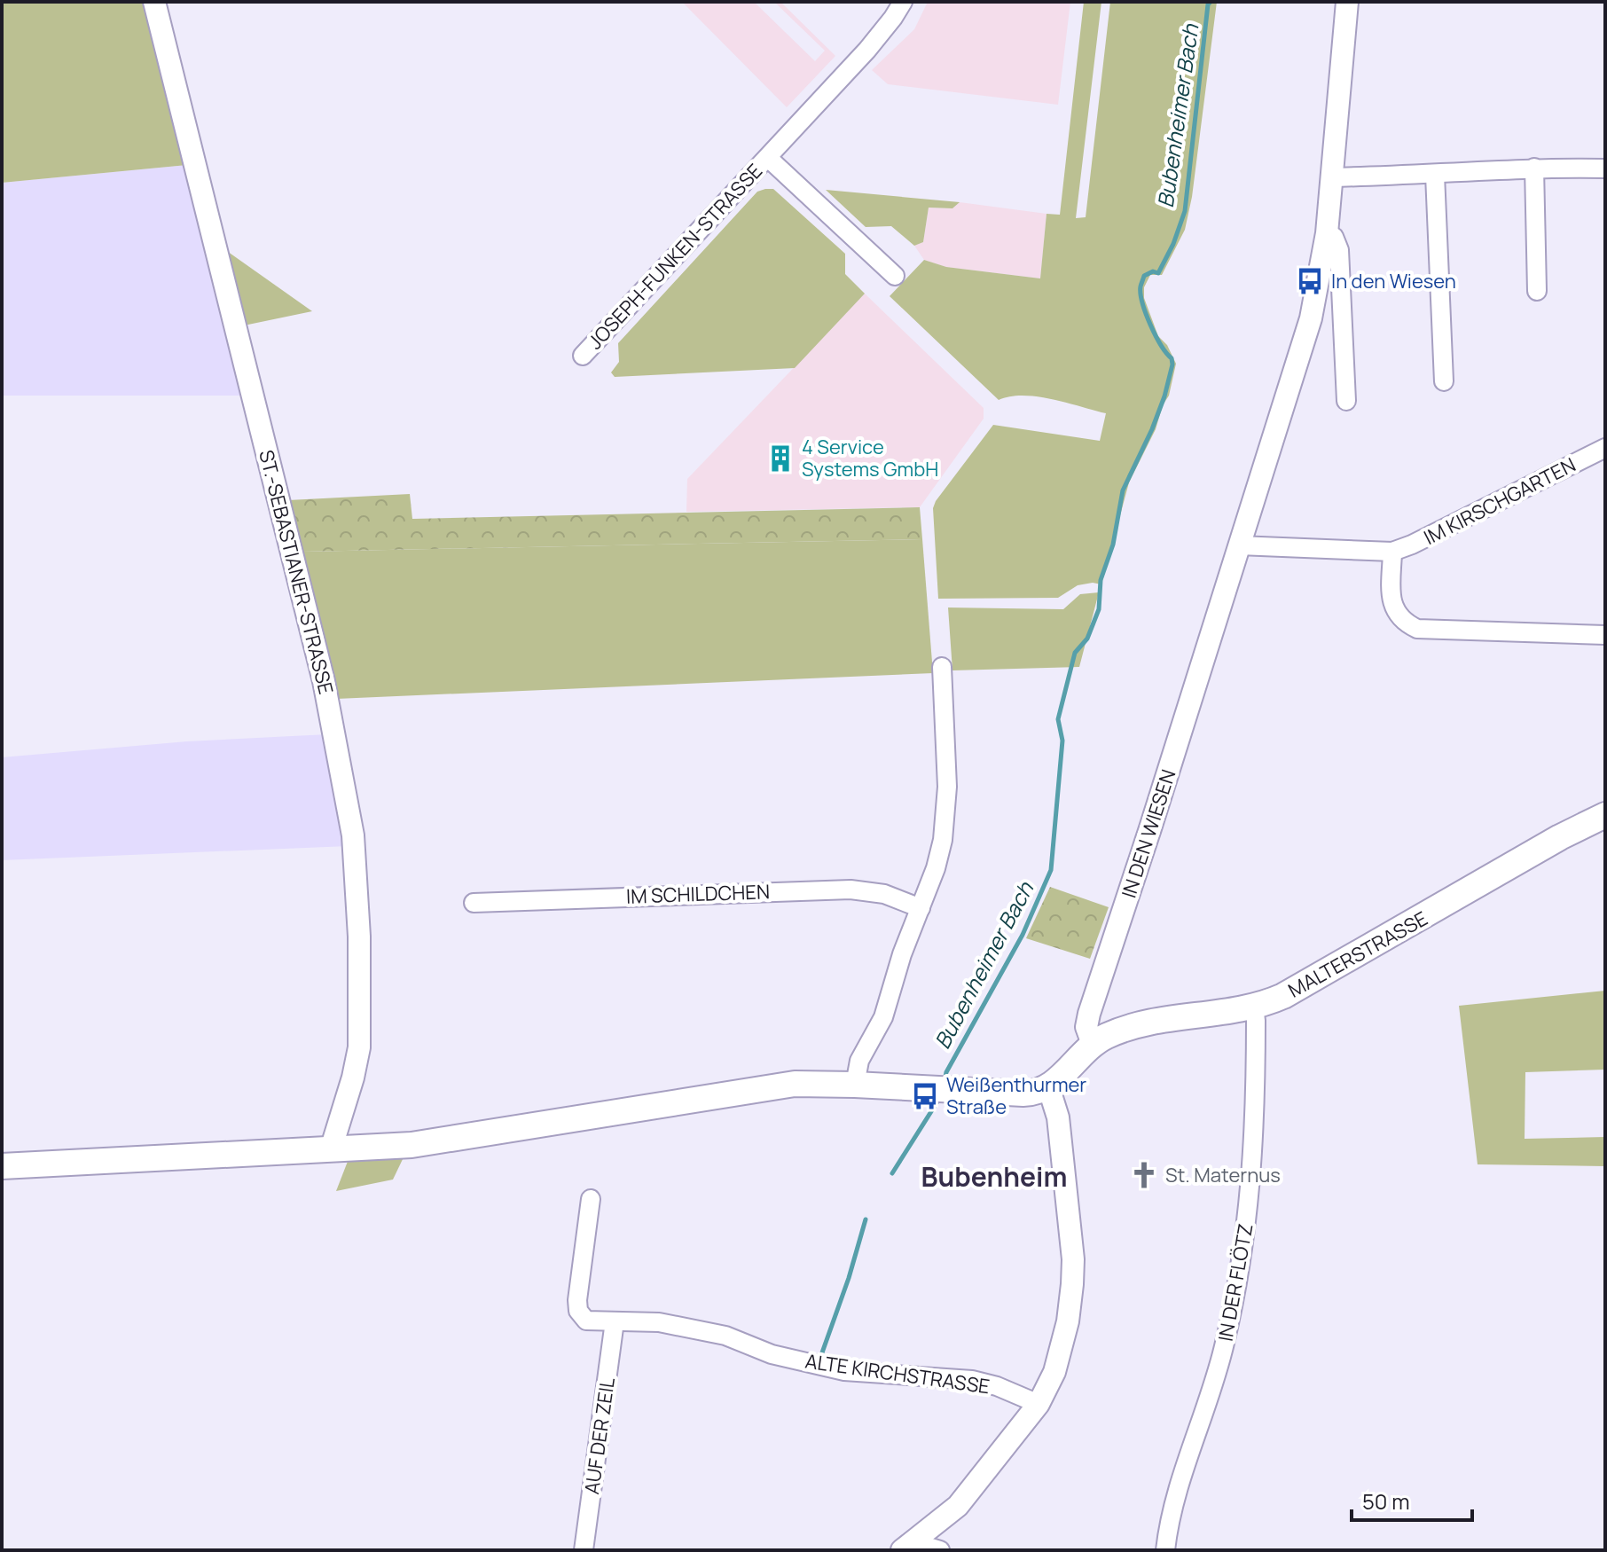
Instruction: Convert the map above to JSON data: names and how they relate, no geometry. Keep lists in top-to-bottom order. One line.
{"streets":{"main road":["MALTERSTRASSE"],"street":["JOSEPH-FUNKEN-STRASSE","IM KIRSCHGARTEN","ST.-SEBASTIANER-STRASSE","IN DEN WIESEN","IM SCHILDCHEN","IN DER FLÖTZ","ALTE KIRCHSTRASSE","AUF DER ZEIL"]},"crossings":[["IM KIRSCHGARTEN","IN DEN WIESEN"],["IN DEN WIESEN","MALTERSTRASSE"],["MALTERSTRASSE","IN DER FLÖTZ"],["ALTE KIRCHSTRASSE","AUF DER ZEIL"]],"districts":["Bubenheim"],"water":["Bubenheimer Bach"],"places":{"bus stop":["In den Wiesen","Weißenthurmer Straße"],"building":["4 Service Systems GmbH"],"church":["St. Maternus"]},"scale_bar":"50 m"}
